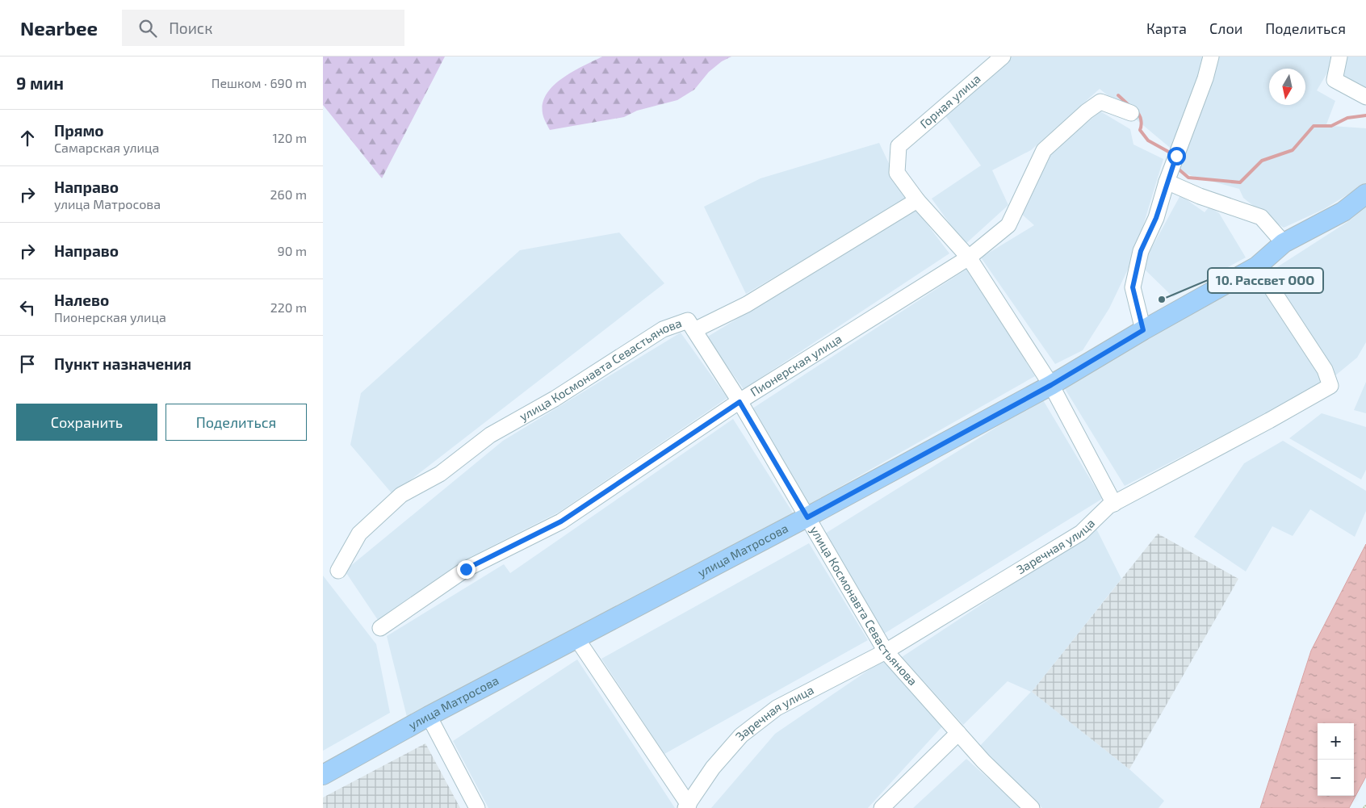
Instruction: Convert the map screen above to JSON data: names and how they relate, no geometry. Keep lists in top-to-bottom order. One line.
{"streets":{"main road":["улица Матросова"],"street":["Горная улица","Пионерская улица","улица Космонавта Севастьянова","Заречная улица"]},"crossings":[["Пионерская улица","улица Космонавта Севастьянова"],["улица Космонавта Севастьянова","Заречная улица"],["улица Космонавта Севастьянова","улица Матросова"],["Заречная улица","улица Матросова"]],"places":["10. Рассвет ООО"],"north":"bottom","page":{"header":"Nearbee","search":"Поиск","nav":["Карта","Слои","Поделиться"],"heading":["9 мин","Пешком · 690 m"],"list":[["Прямо","Самарская улица","120 m"],["Направо","улица Матросова","260 m"],["Направо","90 m"],["Налево","Пионерская улица","220 m"],"Пункт назначения"],"buttons":["Сохранить","Поделиться"],"map_buttons":["+","−"]}}
